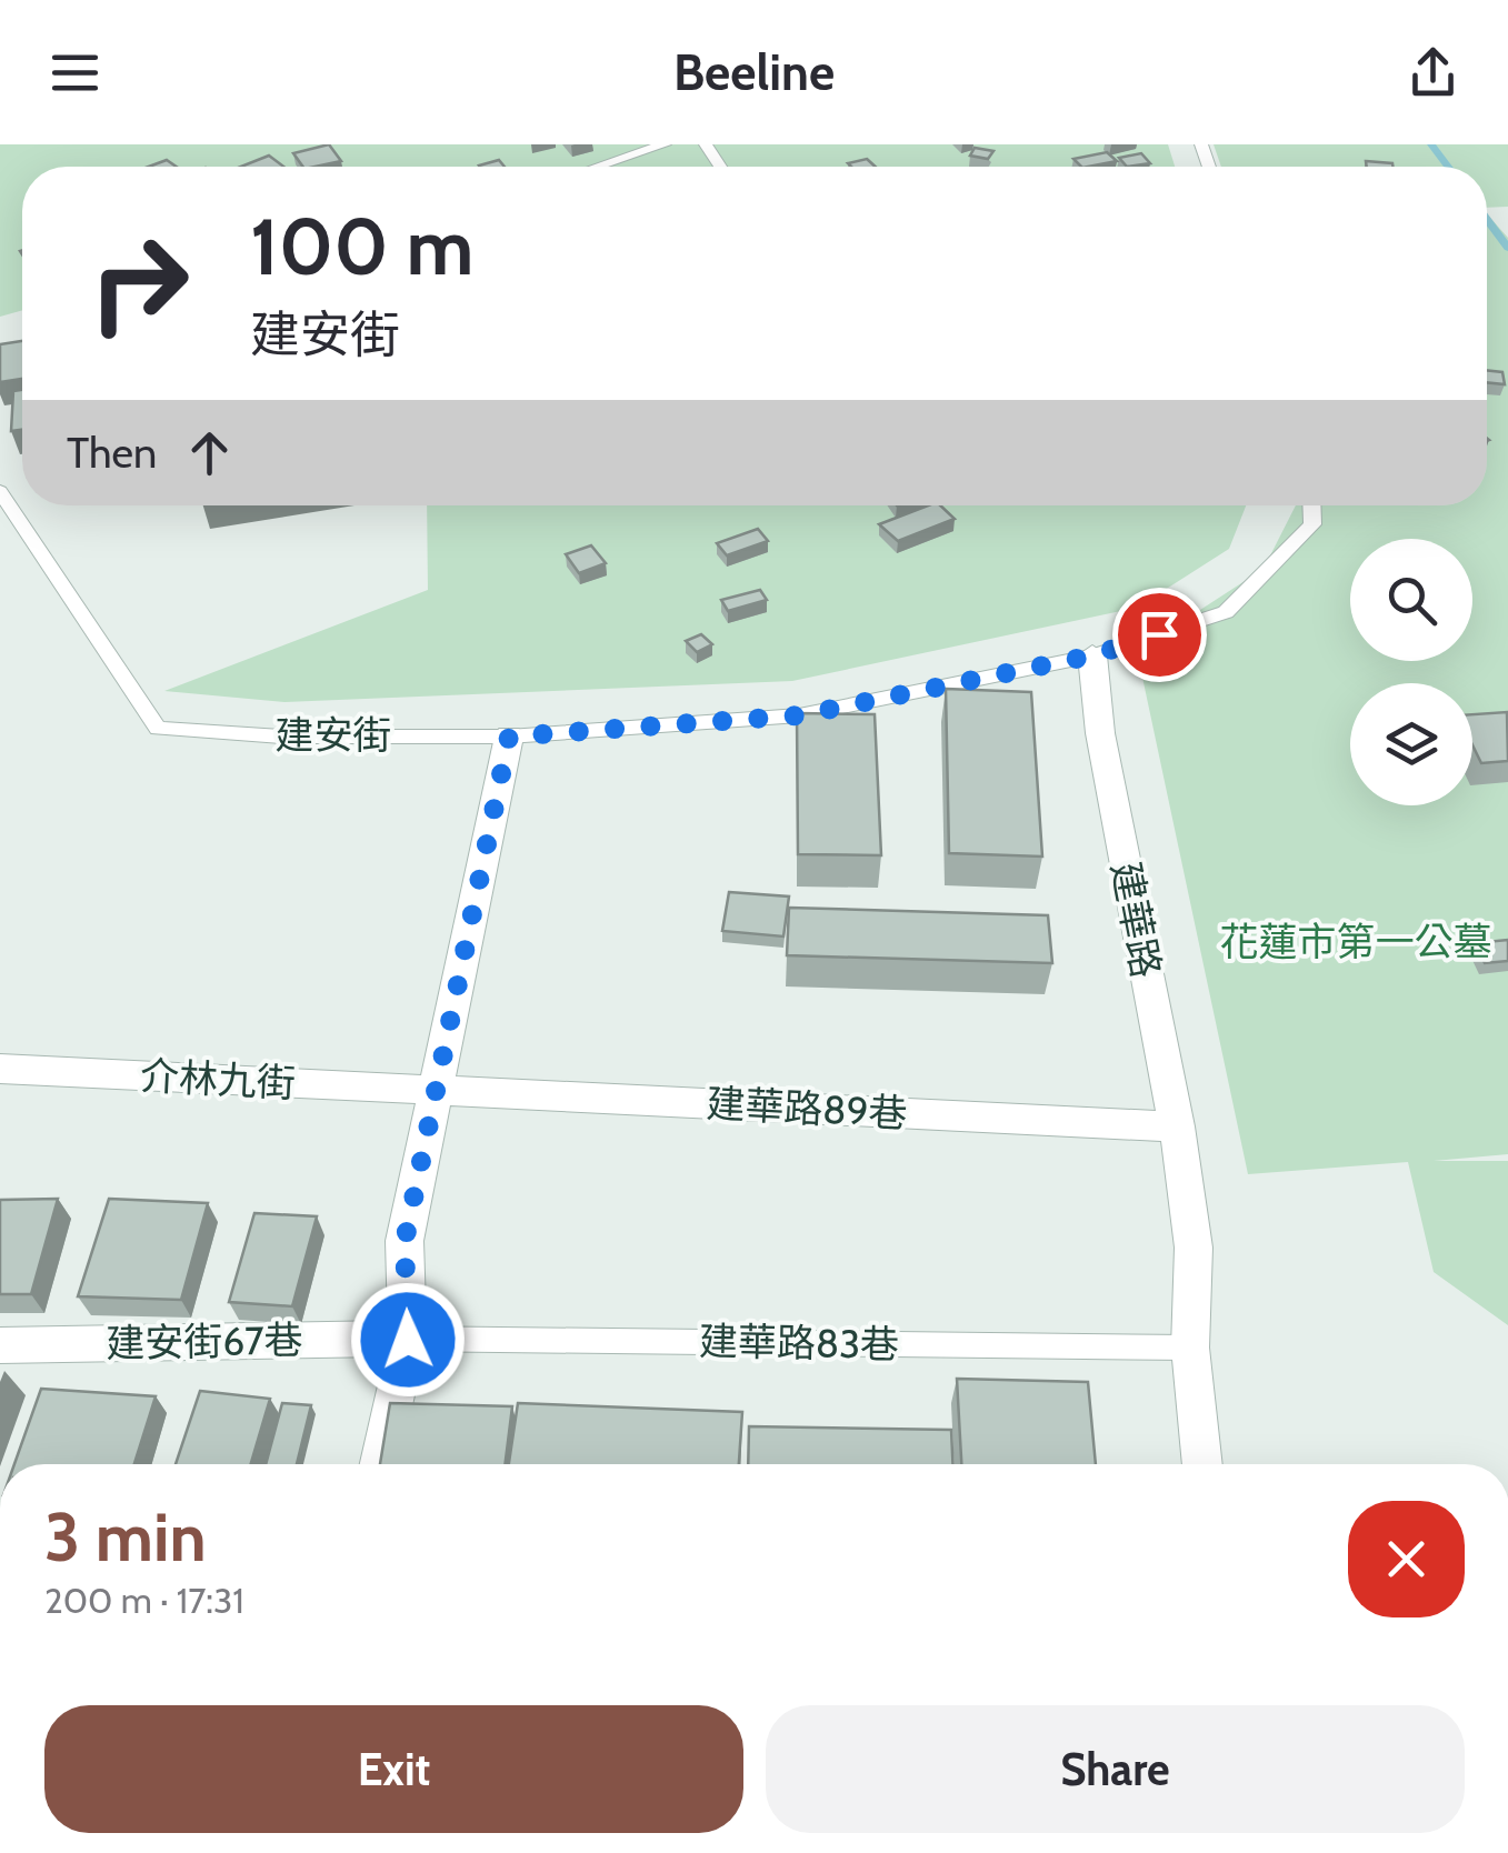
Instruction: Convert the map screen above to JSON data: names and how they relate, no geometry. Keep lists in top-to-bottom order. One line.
{"streets":{"street":["建華路","介林九街","建華路89巷","建安街67巷"],"lane":["建安街","建華路83巷"]},"crossings":[["建安街","建華路"],["建華路","建華路89巷"],["建華路","建華路83巷"],["介林九街","建華路89巷"],["建安街67巷","建華路83巷"]],"parks":["花蓮市第一公墓"],"page":{"header":"Beeline","turn":["100 m","建安街"],"then":"Then","heading":["3 min","200 m · 17:31"],"buttons":["Exit","Share"]}}
